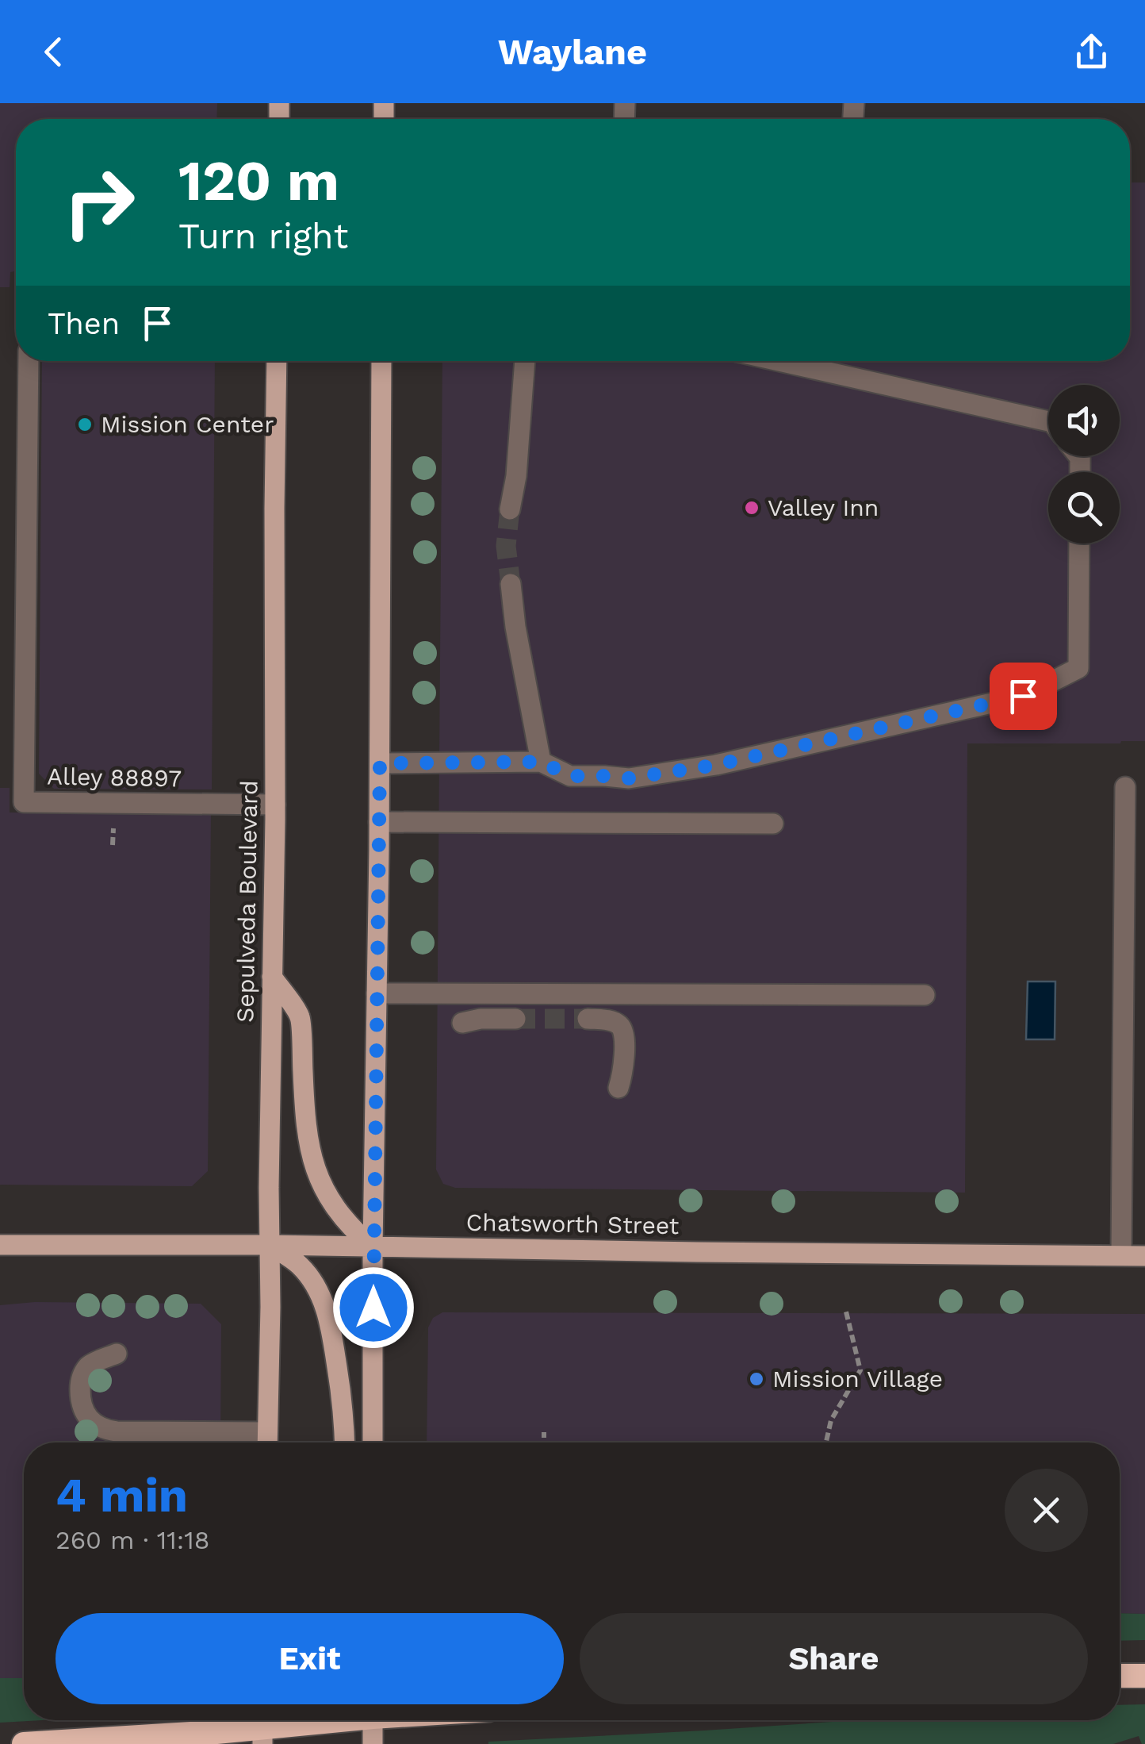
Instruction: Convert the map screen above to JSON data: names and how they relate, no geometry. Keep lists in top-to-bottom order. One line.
{"streets":{"main road":["Sepulveda Boulevard","Chatsworth Street"],"street":["Alley 88897"]},"crossings":[["Alley 88897","Sepulveda Boulevard"],["Sepulveda Boulevard","Chatsworth Street"]],"places":["Mission Center","Valley Inn","Mission Village"],"page":{"header":"Waylane","turn":["120 m","Turn right"],"then":"Then","heading":["4 min","260 m · 11:18"],"buttons":["Exit","Share"]}}
